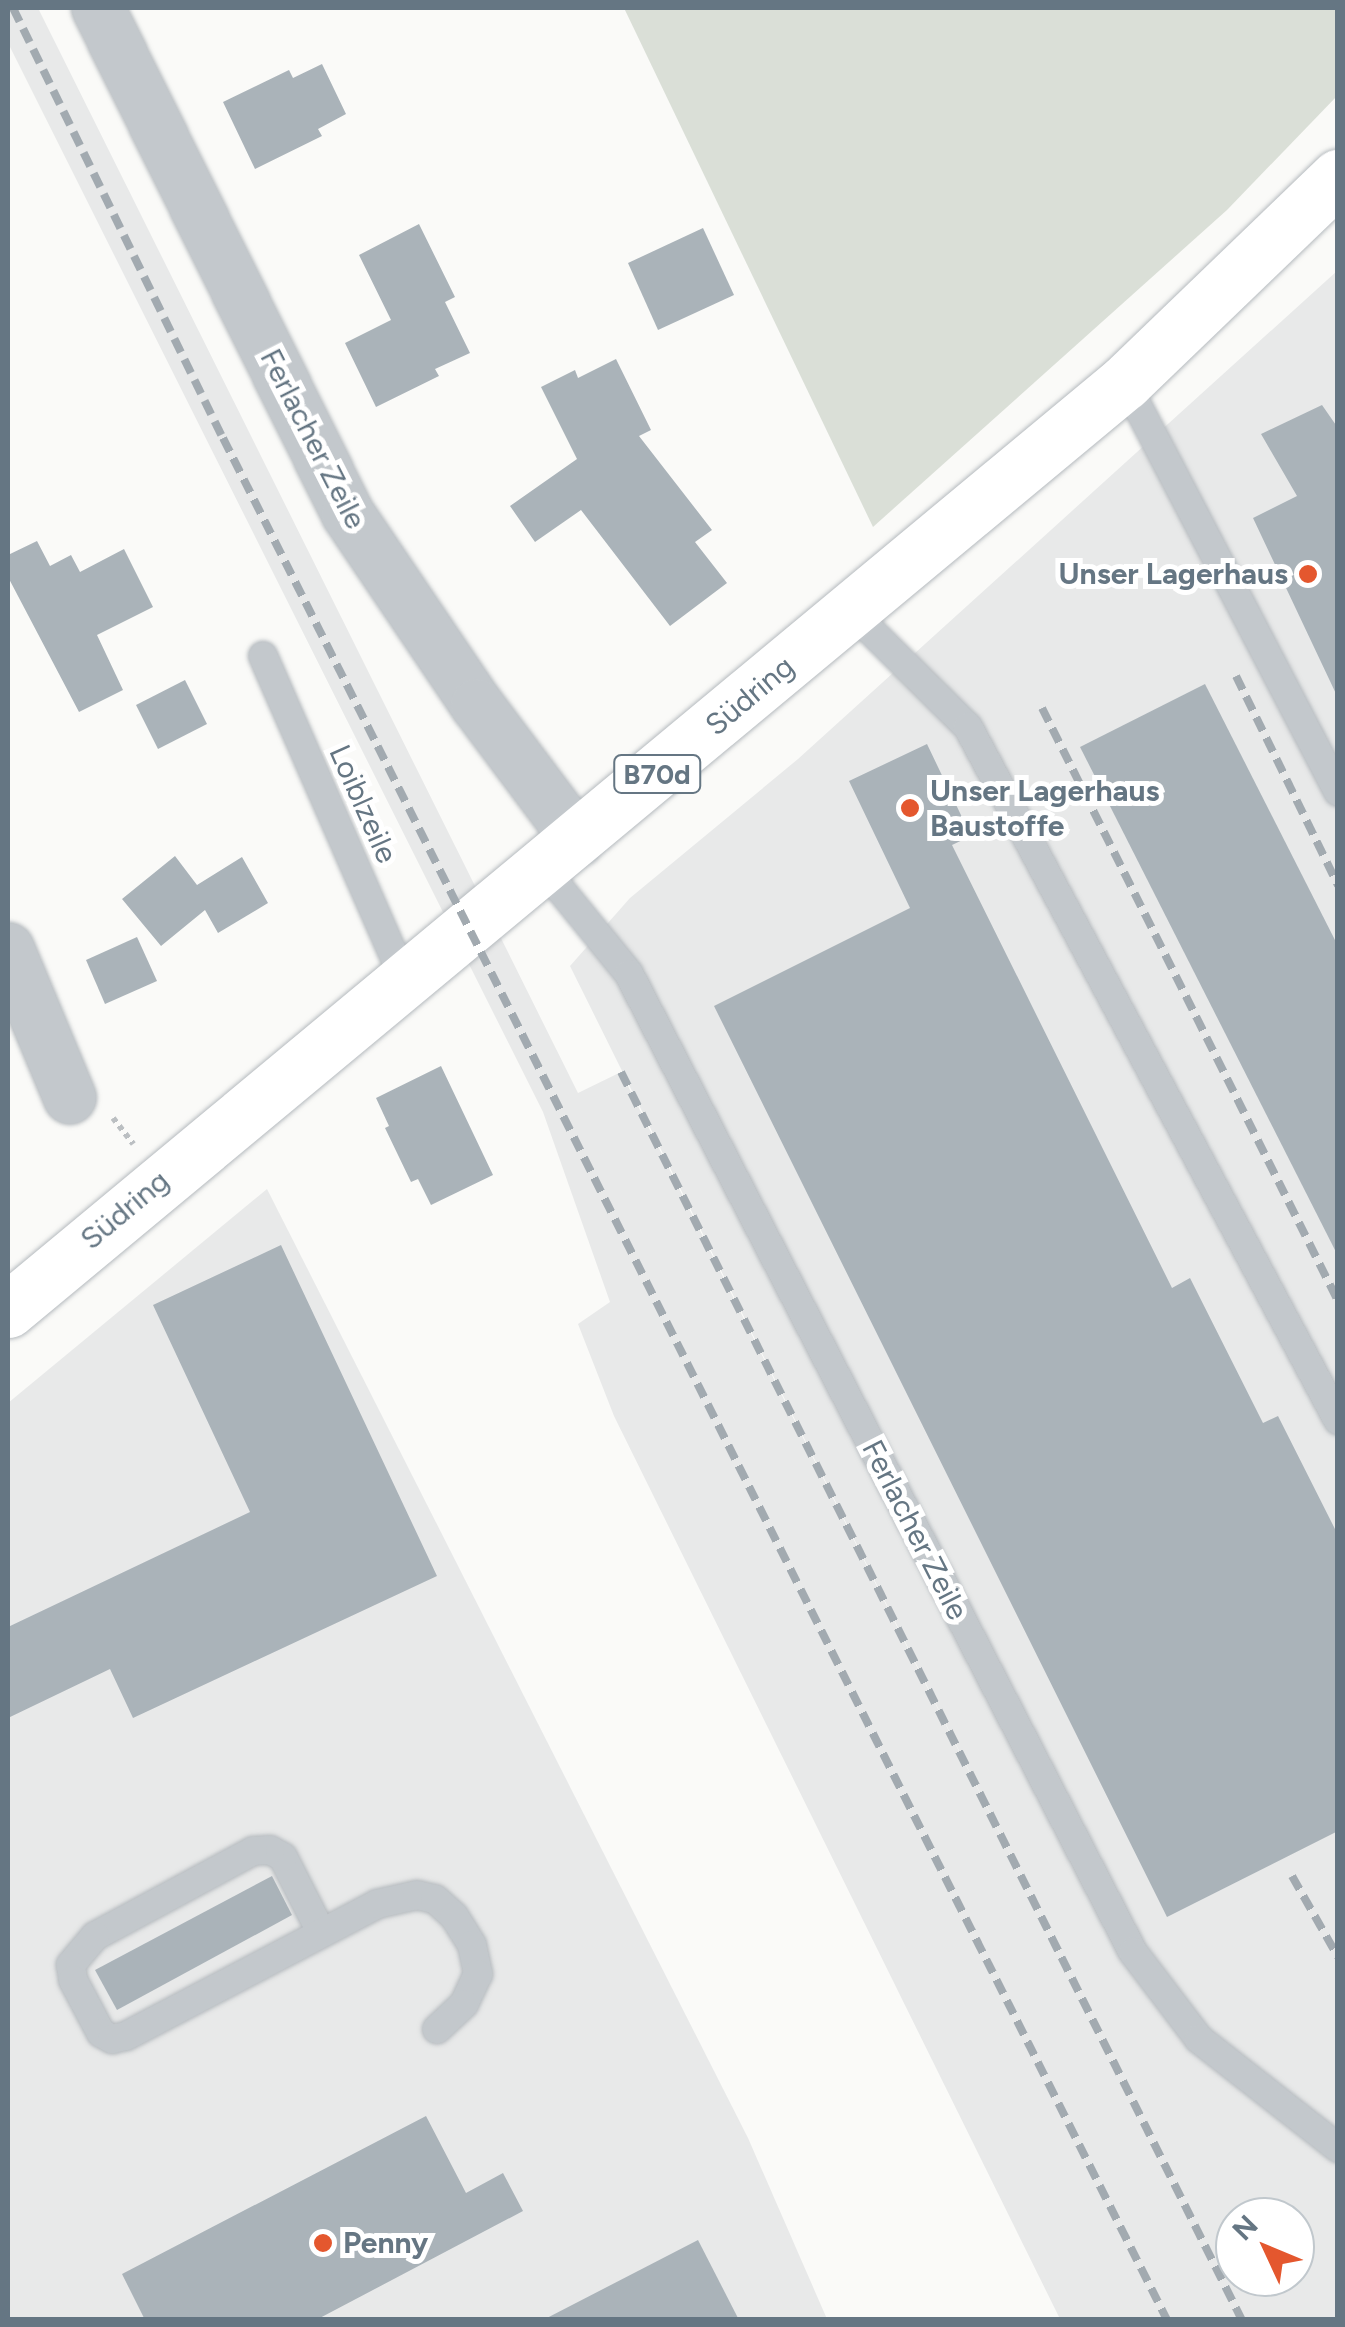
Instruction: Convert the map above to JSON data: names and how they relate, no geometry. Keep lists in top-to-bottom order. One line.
{"streets":{"main road":["Südring","B70d"],"street":["Ferlacher Zeile"],"lane":["Loiblzeile"]},"crossings":[["Ferlacher Zeile","Südring"],["Südring","Loiblzeile"]],"places":["Unser Lagerhaus","Unser Lagerhaus Baustoffe","Penny"],"north":"top left"}
